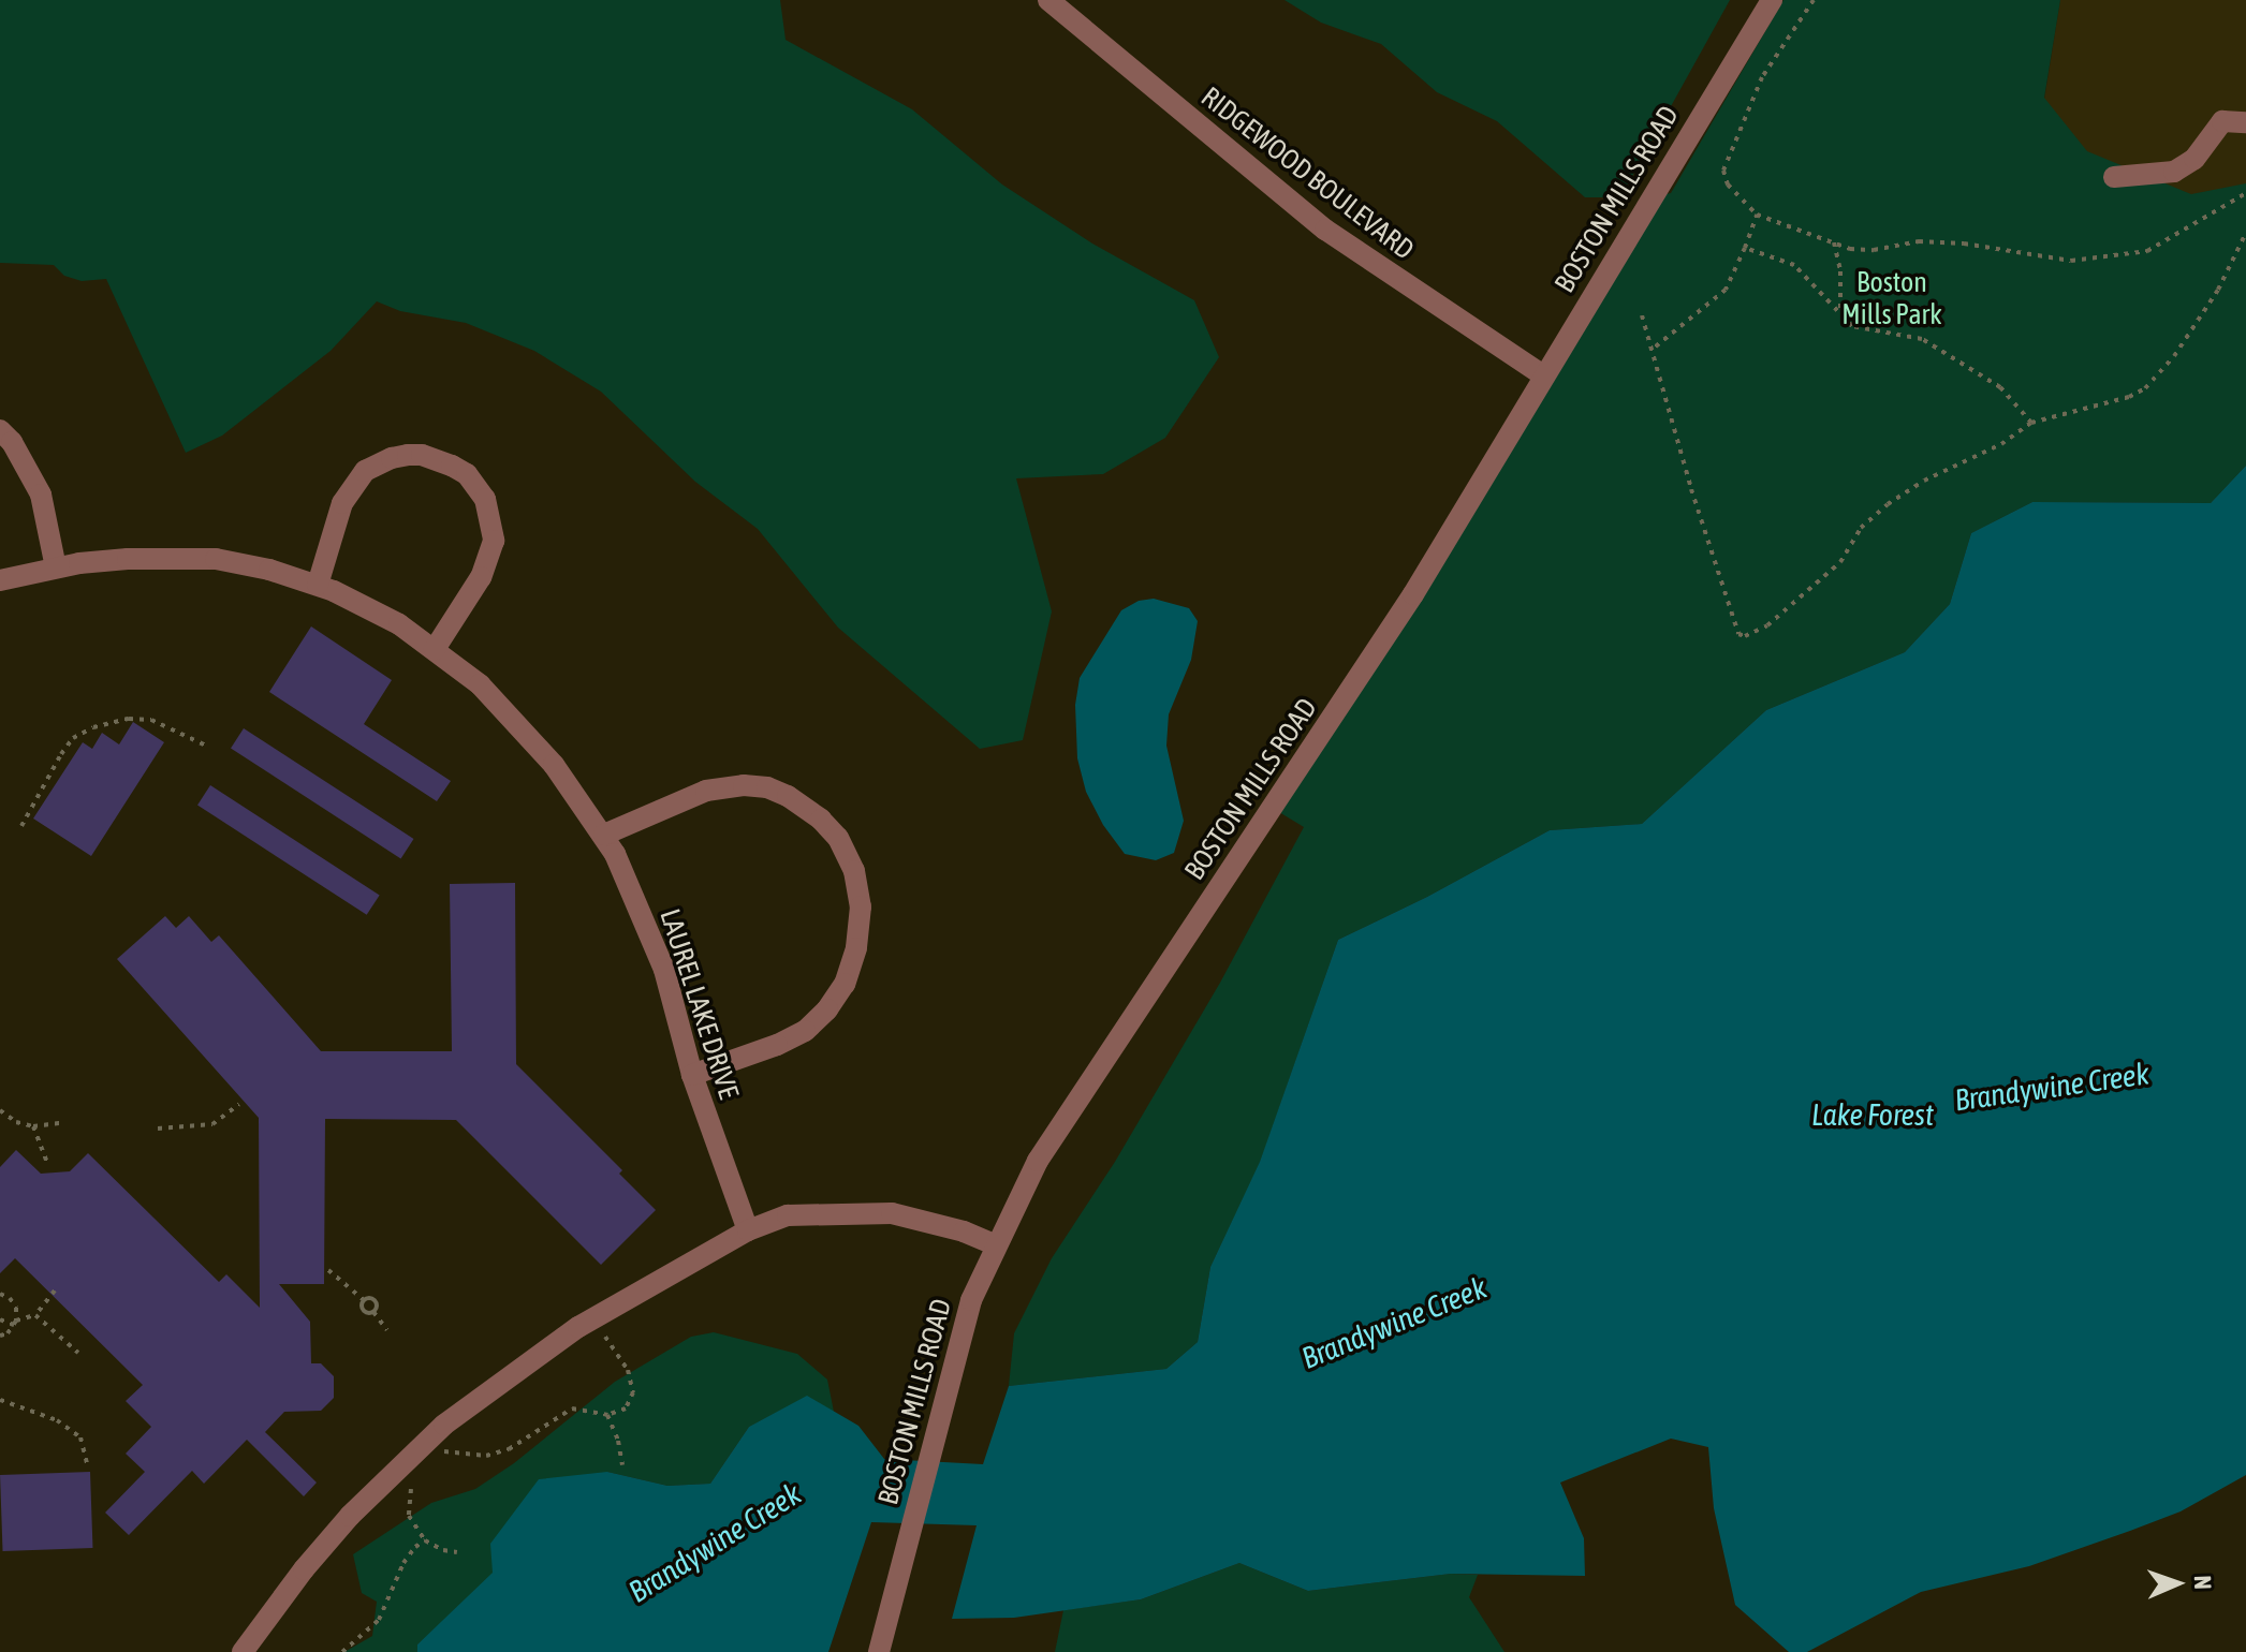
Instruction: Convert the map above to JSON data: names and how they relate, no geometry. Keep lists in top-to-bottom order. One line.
{"streets":{"street":["RIDGEWOOD BOULEVARD","BOSTON MILLS ROAD","LAUREL LAKE DRIVE"]},"crossings":[["RIDGEWOOD BOULEVARD","BOSTON MILLS ROAD"]],"water":["Brandywine Creek","Lake Forest"],"parks":["Boston Mills Park"],"north":"right"}
